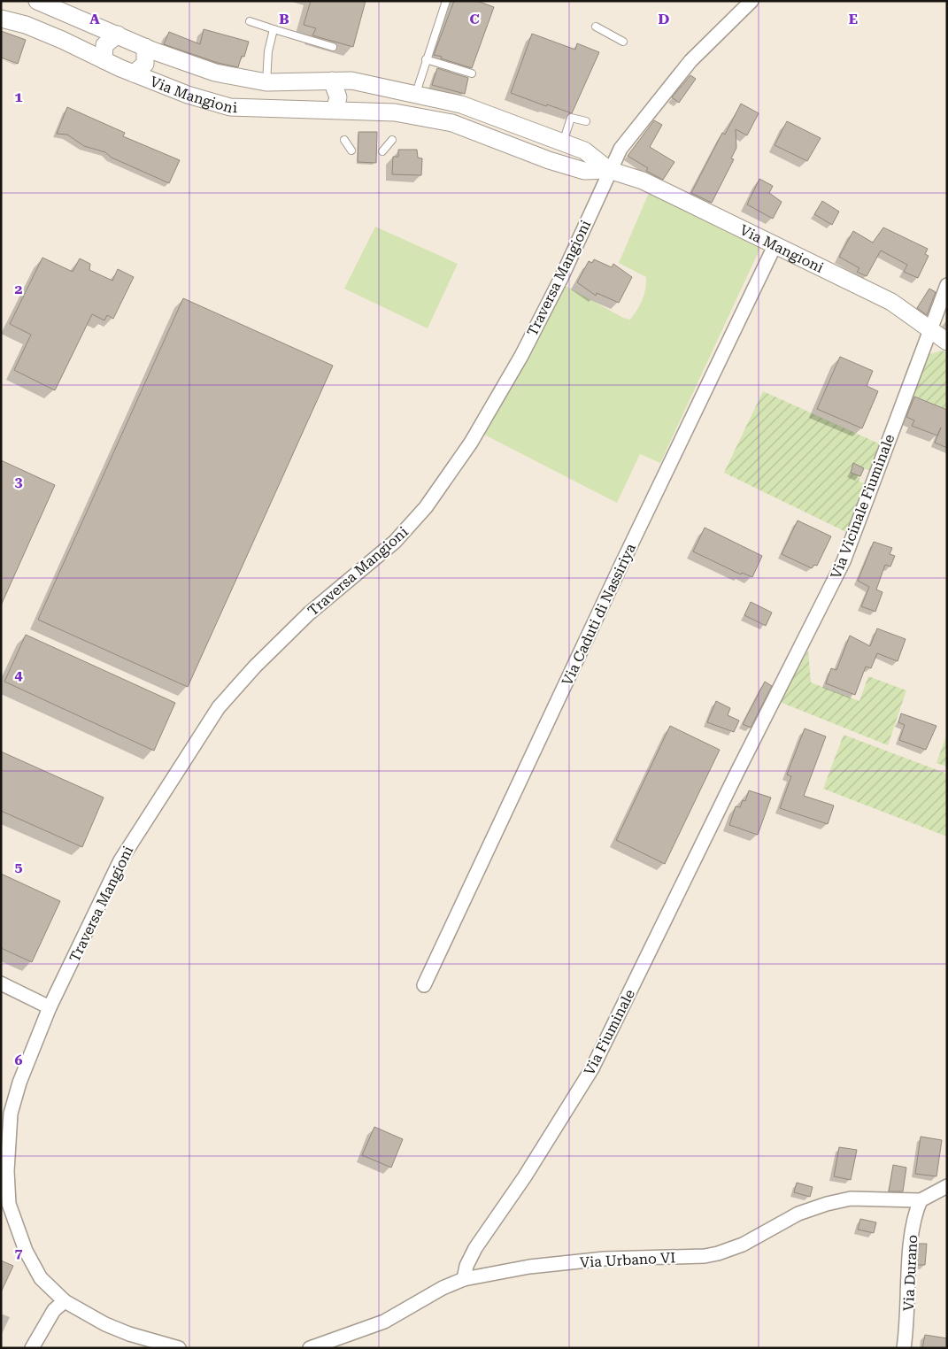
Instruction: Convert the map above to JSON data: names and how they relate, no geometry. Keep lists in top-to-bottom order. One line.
{"streets":{"street":["Via Mangioni","Traversa Mangioni","Via Vicinale Fiuminale","Via Caduti di Nassiriya","Via Fiuminale","Via Urbano VI","Via Durano"]},"crossings":[["Via Mangioni","Traversa Mangioni"],["Via Mangioni","Via Vicinale Fiuminale"],["Via Mangioni","Via Caduti di Nassiriya"],["Via Vicinale Fiuminale","Via Fiuminale"],["Via Fiuminale","Via Urbano VI"],["Via Urbano VI","Via Durano"]],"grid":{"columns":["A","B","C","D","E"],"rows":["1","2","3","4","5","6","7"]}}
